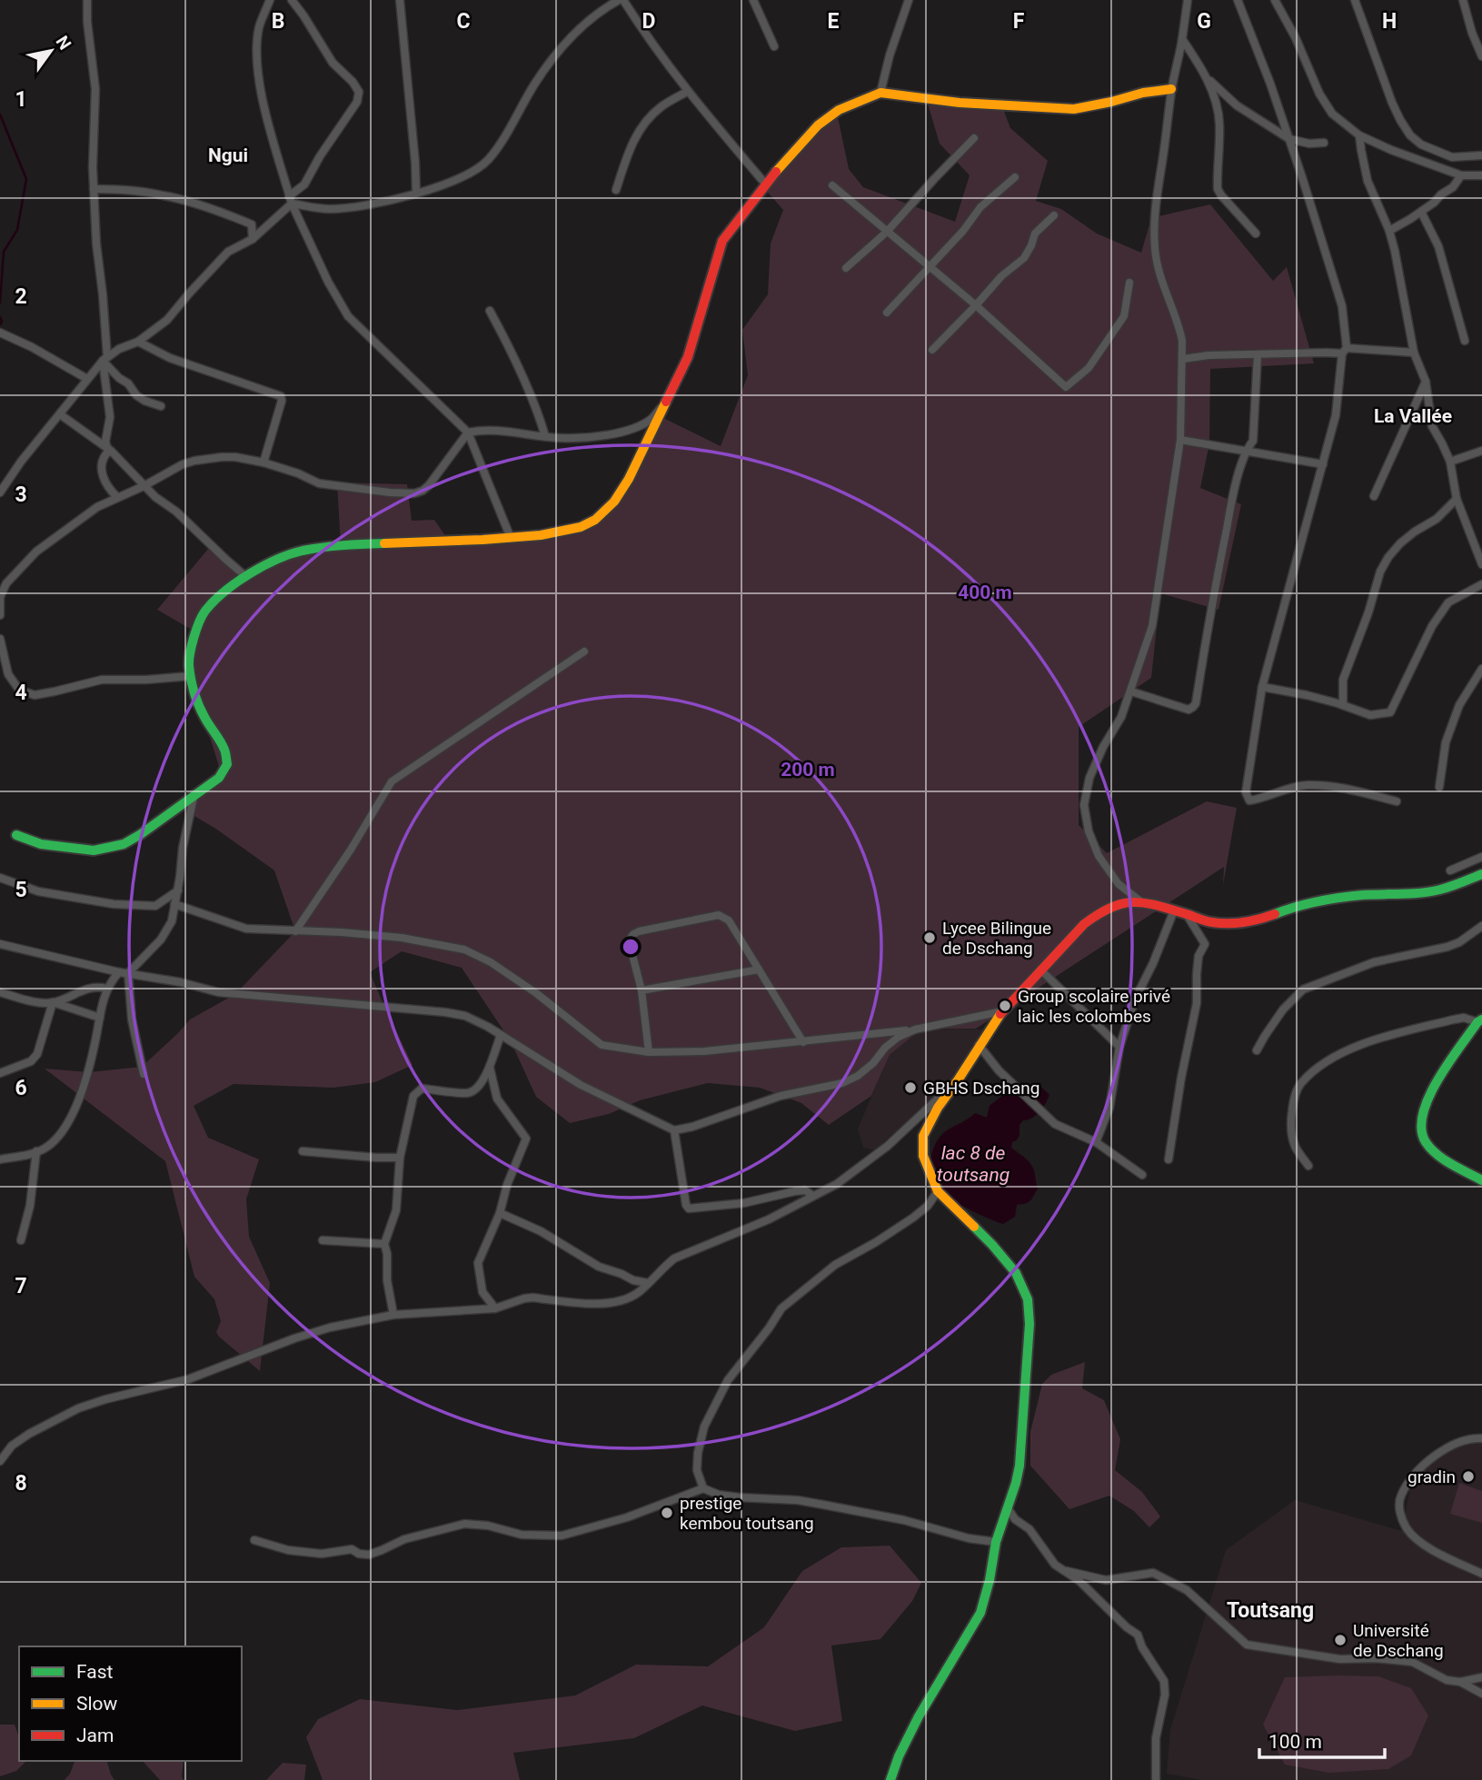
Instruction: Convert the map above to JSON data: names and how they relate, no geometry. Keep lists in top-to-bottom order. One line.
{"districts":["Ngui","La Vallée","Toutsang"],"water":["lac 8 de toutsang"],"places":["Lycee Bilingue de Dschang","Group scolaire privé laic les colombes","GBHS Dschang","gradin","prestige kembou toutsang","Université de Dschang"],"legend":["Fast","Slow","Jam"],"scale_bar":"100 m","north":"top right","grid":{"columns":["B","C","D","E","F","G","H"],"rows":["1","2","3","4","5","6","7","8"]},"rings":["400 m","200 m"]}
